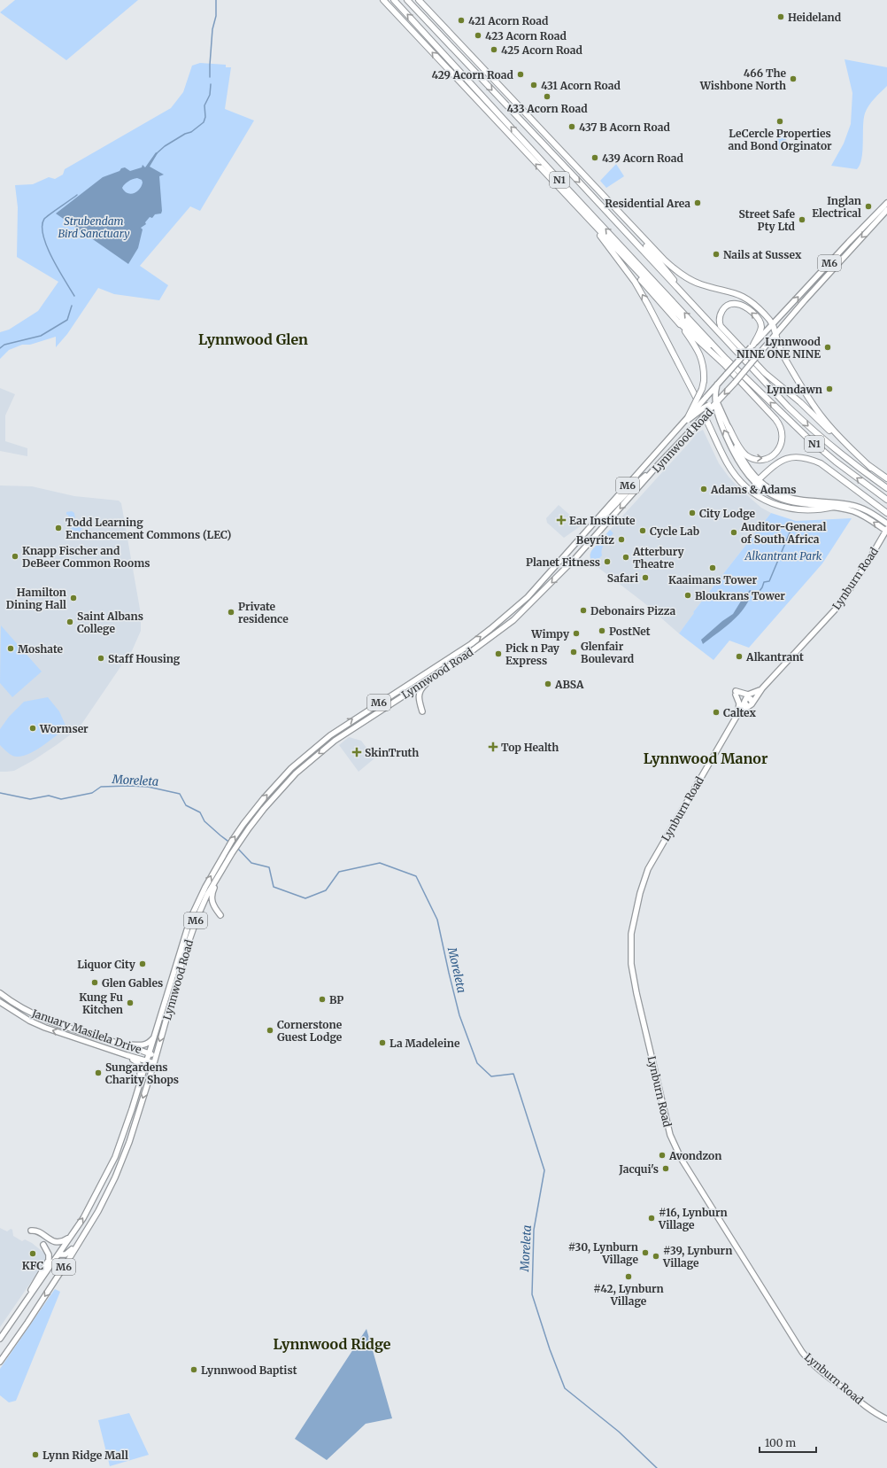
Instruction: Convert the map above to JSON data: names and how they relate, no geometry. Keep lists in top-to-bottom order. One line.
{"streets":{"highway":["N1"],"main road":["M6","Lynnwood Road","Lynburn Road","January Masilela Drive"]},"crossings":[["Lynnwood Road","January Masilela Drive"]],"districts":["Lynnwood Glen","Lynnwood Manor","Lynnwood Ridge"],"water":["Moreleta"],"parks":["Strubendam Bird Sanctuary","Alkantrant Park"],"places":{"other":["Heideland","421 Acorn Road","423 Acorn Road","425 Acorn Road","429 Acorn Road","466 The Wishbone North","431 Acorn Road","433 Acorn Road","LeCercle Properties and Bond Orginator","437 B Acorn Road","439 Acorn Road","Residential Area","Inglan Electrical","Street Safe Pty Ltd","Nails at Sussex","Lynnwood NINE ONE NINE","Lynndawn","Adams & Adams","City Lodge","Todd Learning Enchancement Commons (LEC)","Cycle Lab","Auditor-General of South Africa","Beyritz","Knapp Fischer and DeBeer Common Rooms","Atterbury Theatre","Planet Fitness","Kaaimans Tower","Safari","Bloukrans Tower","Hamilton Dining Hall","Debonairs Pizza","Private residence","Saint Albans College","PostNet","Wimpy","Moshate","Glenfair Boulevard","Pick n Pay Express","Alkantrant","Staff Housing","ABSA","Caltex","Wormser","Liquor City","Glen Gables","BP","Kung Fu Kitchen","Cornerstone Guest Lodge","La Madeleine","Sungardens Charity Shops","Avondzon","Jacqui's","#16, Lynburn Village","#30, Lynburn Village","KFC","#39, Lynburn Village","#42, Lynburn Village","Lynnwood Baptist","Lynn Ridge Mall"],"health":["Ear Institute","Top Health","SkinTruth"]},"scale_bar":"100 m"}
